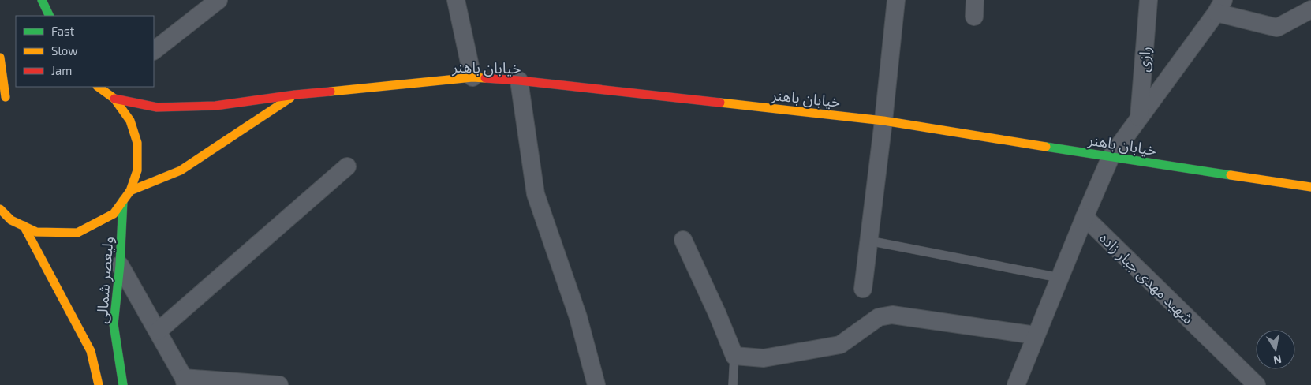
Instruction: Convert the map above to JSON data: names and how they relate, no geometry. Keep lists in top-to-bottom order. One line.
{"streets":{"street":["رازی","خیابان باهنر","شهید مهدی جبار زاده","ولیعصر شمالی"]},"legend":["Fast","Slow","Jam"],"north":"bottom"}
